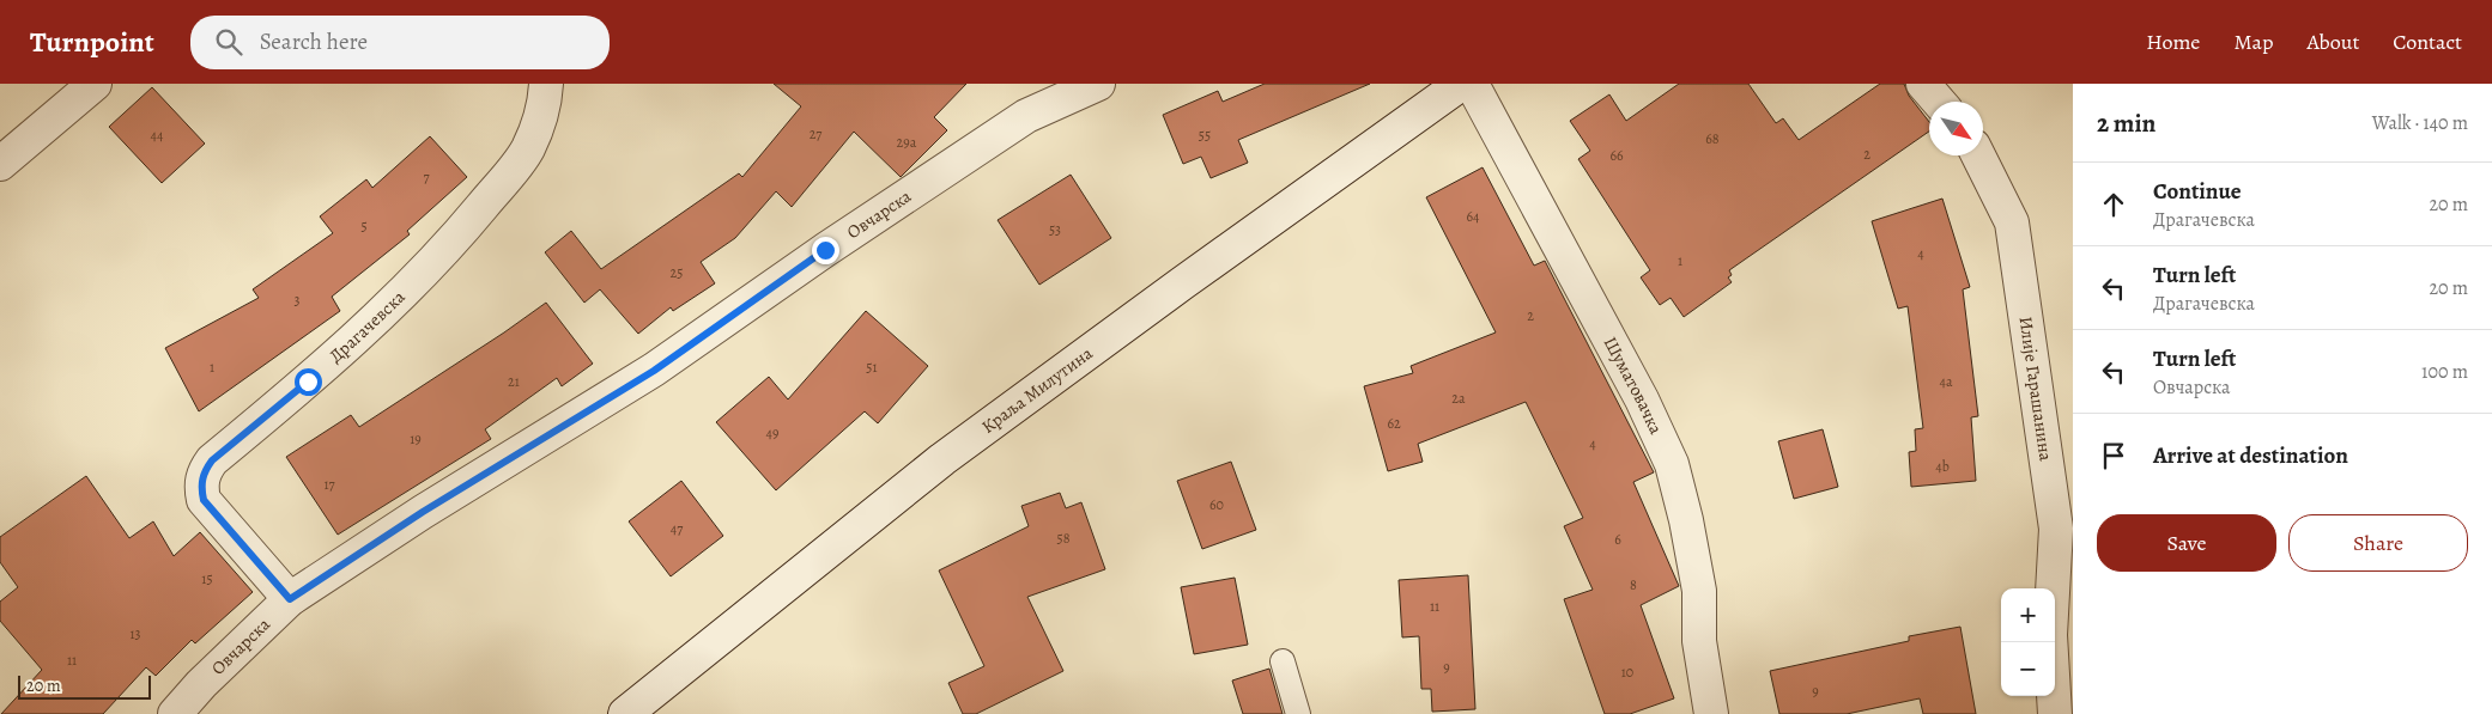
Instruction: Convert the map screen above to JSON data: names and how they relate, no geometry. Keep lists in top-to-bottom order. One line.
{"streets":{"street":["Овчарска","Драгачевска","Шуматовачка","Краља Милутина","Илије Гарашанина"]},"crossings":[["Овчарска","Драгачевска"]],"house_numbers":["27","44","55","68","29a","2","66","7","64","5","53","4","1","25","3","2","1","51","21","4a","2a","62","49","19","4","4b","17","60","47","58","6","15","8","11","13","11","9","10","9"],"scale_bar":"20 m","north":"bottom right","page":{"header":"Turnpoint","search":"Search here","nav":["Home","Map","About","Contact"],"heading":["2 min","Walk · 140 m"],"list":[["Continue","Драгачевска","20 m"],["Turn left","Драгачевска","20 m"],["Turn left","Овчарска","100 m"],"Arrive at destination"],"buttons":["Save","Share"],"map_buttons":["+","−"],"scale":"20 m"}}
